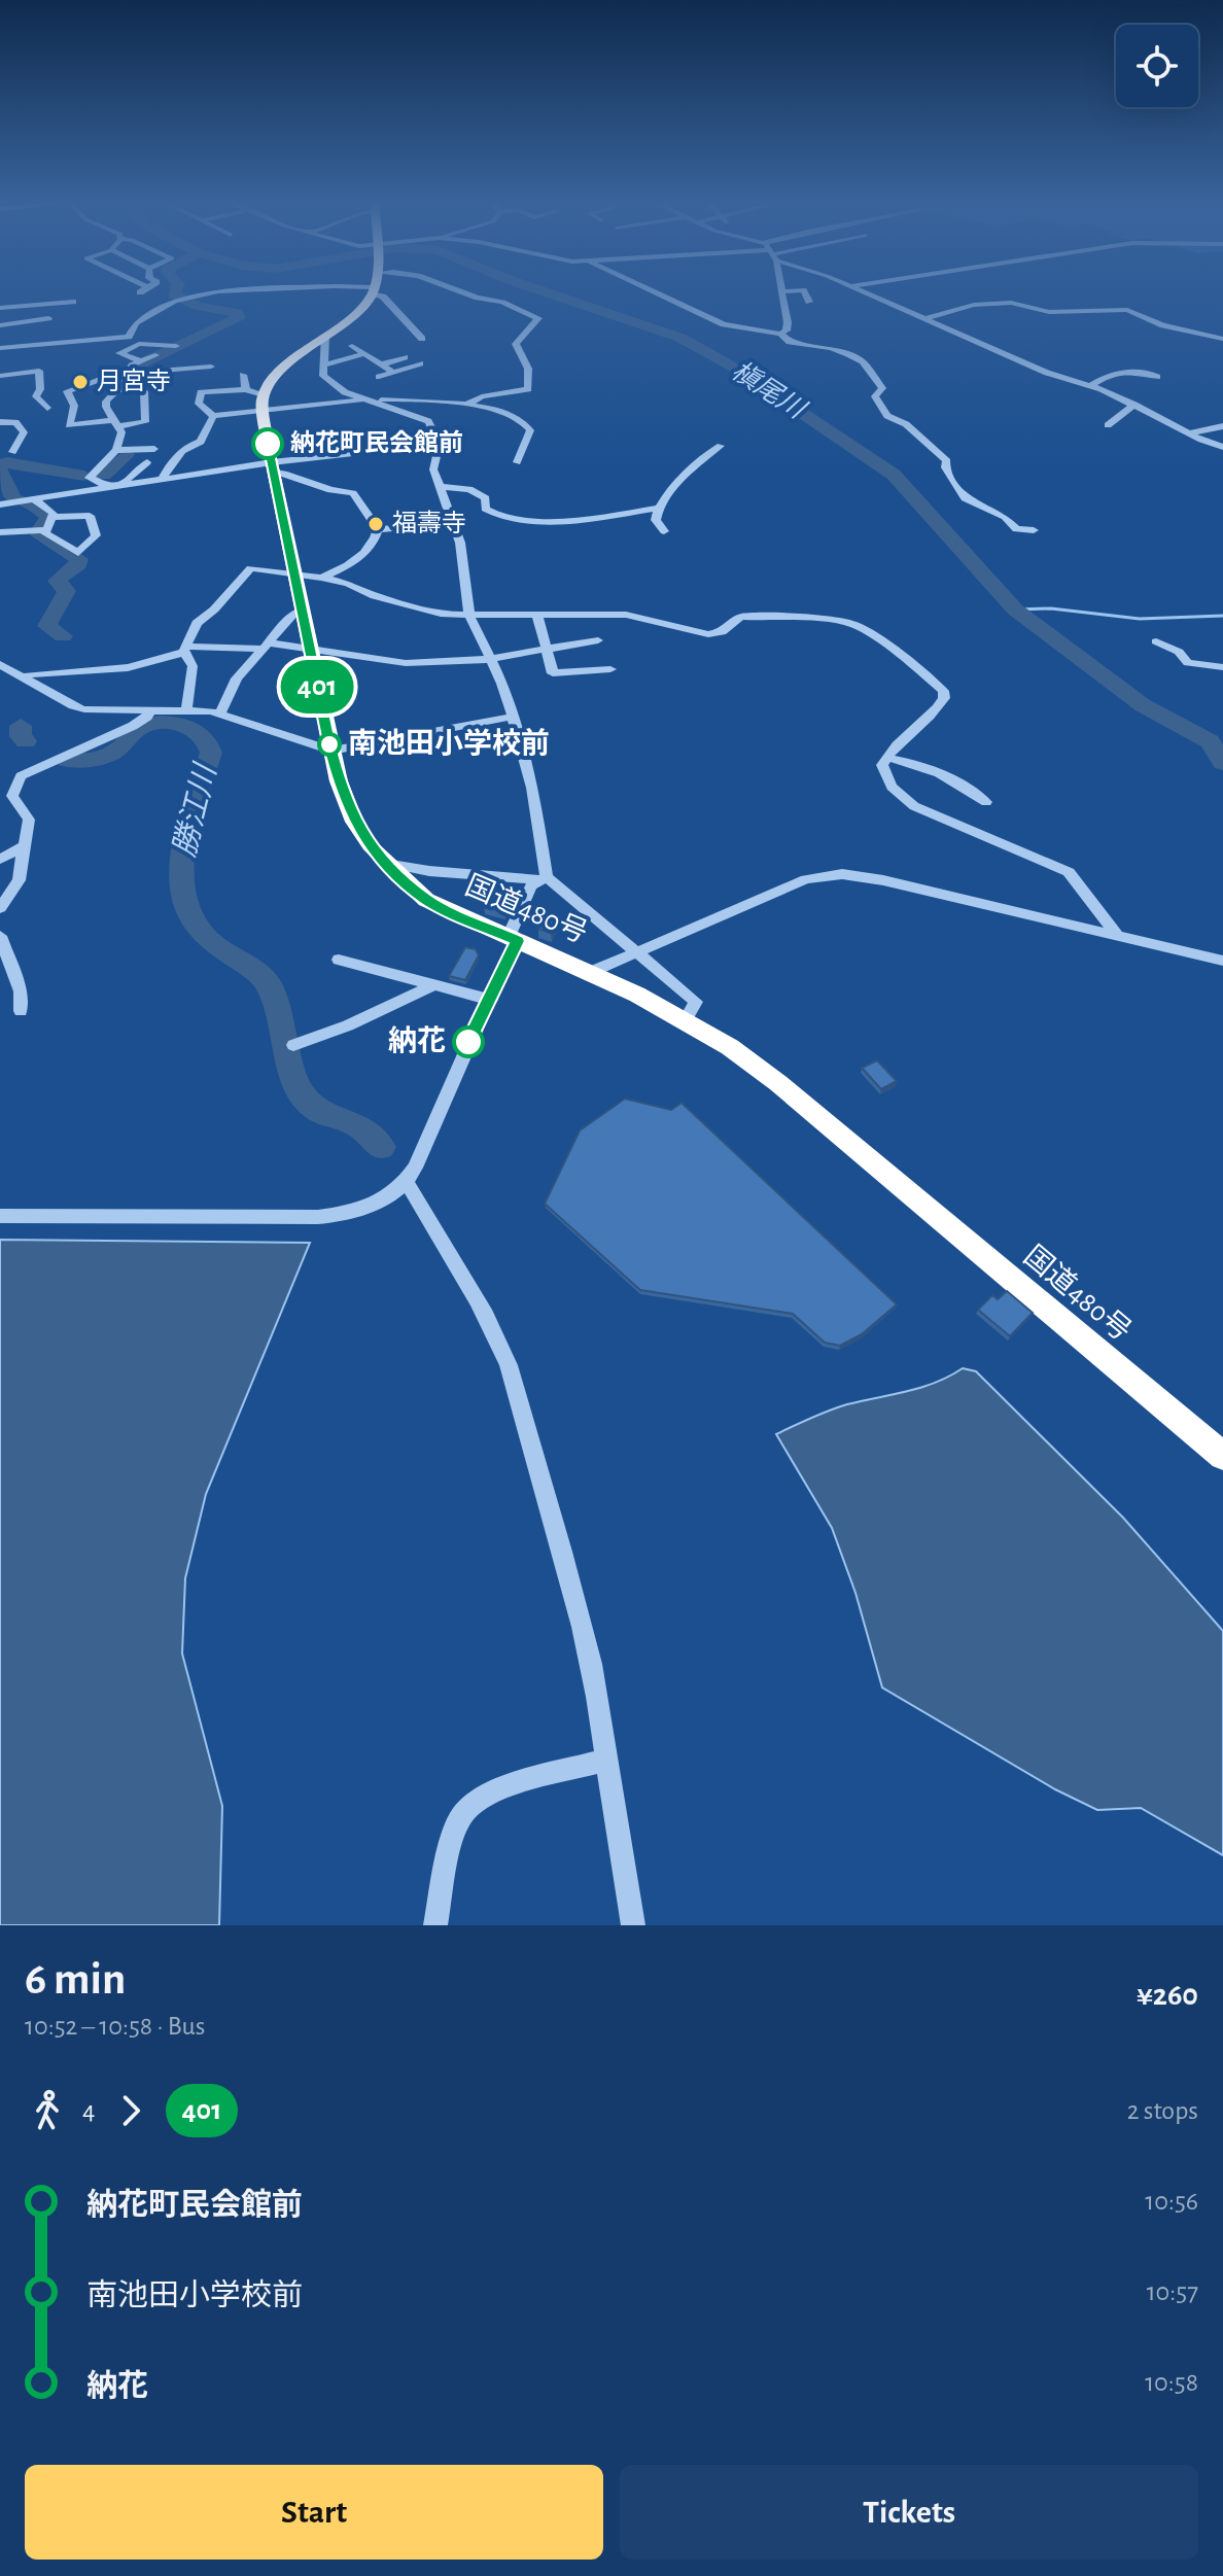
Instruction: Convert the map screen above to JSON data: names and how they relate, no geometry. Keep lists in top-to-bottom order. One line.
{"streets":{"highway":["国道480号"]},"water":["槇尾川","勝江川"],"places":["月宮寺","納花町民会館前","福壽寺","南池田小学校前","納花"],"lines":["bus line 401"],"page":{"on_map":"401","heading":["6 min","10:52 – 10:58 · Bus","¥260"],"legs":["4","401","2 stops"],"list":[{"name":"納花町民会館前","value":"10:56"},{"name":"南池田小学校前","value":"10:57"},{"name":"納花","value":"10:58"}],"buttons":["Start","Tickets"]}}
